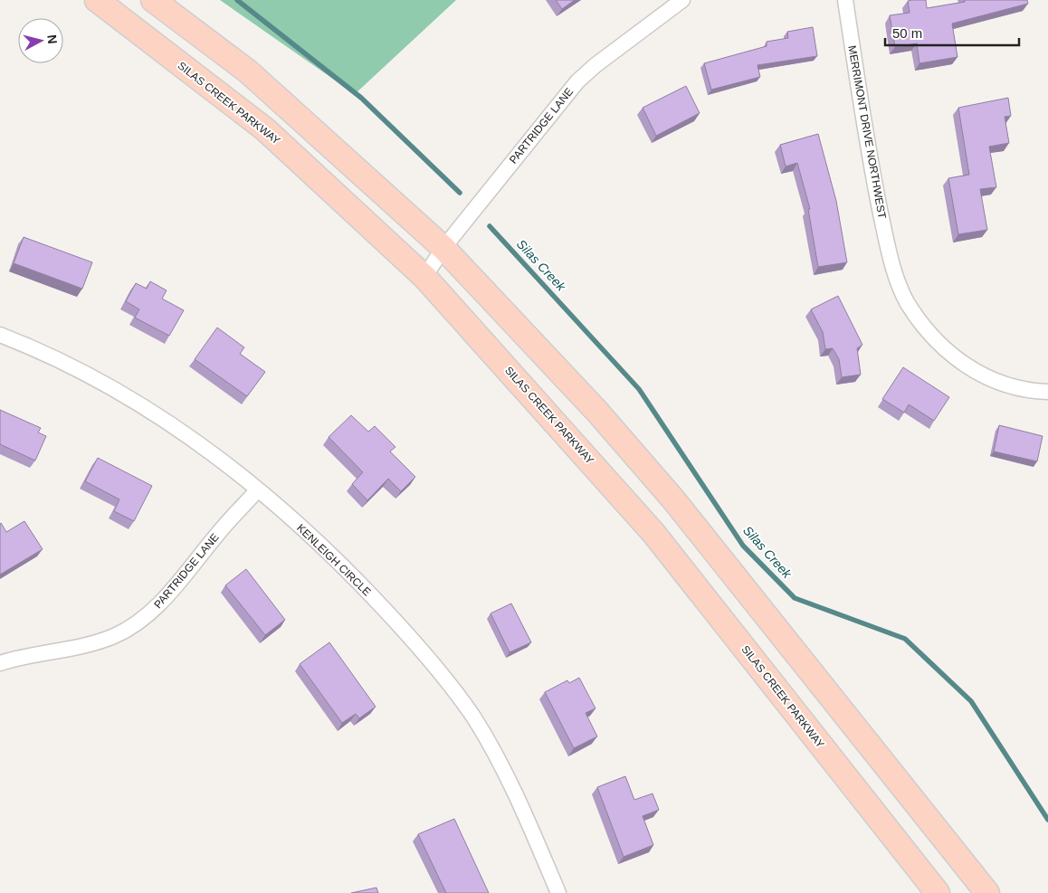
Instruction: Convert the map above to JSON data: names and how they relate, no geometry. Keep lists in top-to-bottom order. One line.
{"streets":{"main road":["SILAS CREEK PARKWAY"],"street":["PARTRIDGE LANE","MERRIMONT DRIVE NORTHWEST","KENLEIGH CIRCLE"]},"crossings":[["SILAS CREEK PARKWAY","PARTRIDGE LANE"],["PARTRIDGE LANE","KENLEIGH CIRCLE"]],"water":["Silas Creek"],"scale_bar":"50 m","north":"right"}
